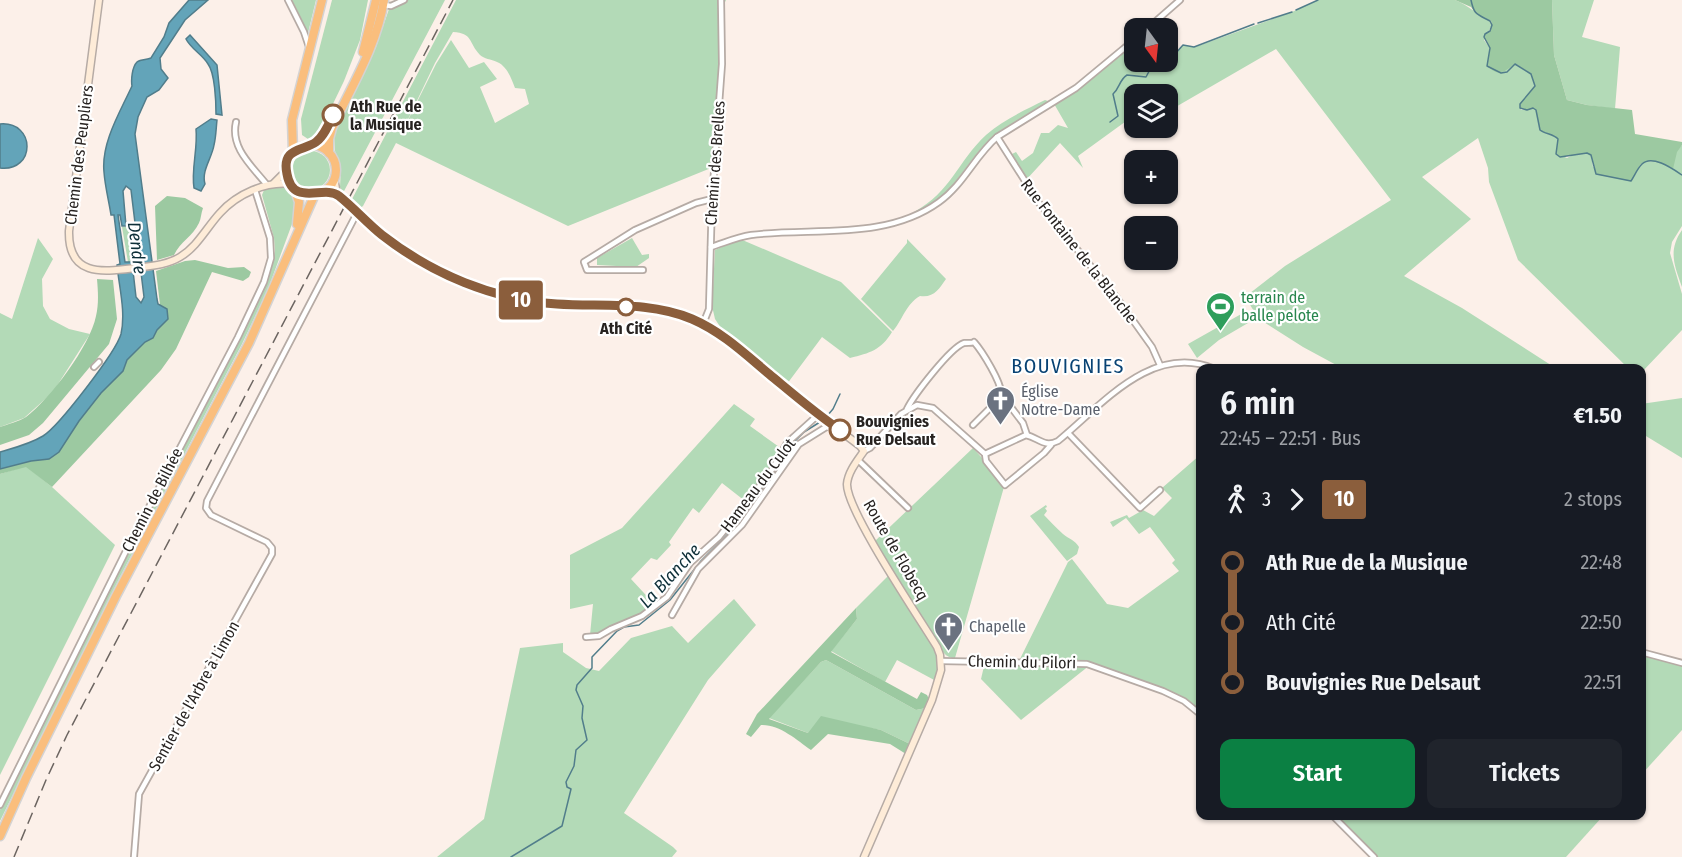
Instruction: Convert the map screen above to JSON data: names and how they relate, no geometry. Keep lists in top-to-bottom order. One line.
{"streets":{"street":["Chemin des Peupliers","Chemin des Brelles","Rue Fontaine de la Blanche","Hameau du Culot","Chemin de Bilhée","Route de Flobecq","Chemin du Pilori","Sentier de l'Arbre à Limon"]},"crossings":[["Chemin des Peupliers","Chemin de Bilhée"],["Route de Flobecq","Chemin du Pilori"]],"districts":["BOUVIGNIES"],"water":["Dendre","La Blanche"],"places":{"other":["Ath Rue de la Musique","Ath Cité","Bouvignies Rue Delsaut"],"sports":["terrain de balle pelote"],"church":["Église Notre-Dame","Chapelle"]},"lines":["bus line 10"],"north":"bottom","page":{"on_map":"10","map_buttons":["+","−"],"heading":["6 min","22:45 – 22:51 · Bus","€1.50"],"legs":["3","10","2 stops"],"list":[{"name":"Ath Rue de la Musique","value":"22:48"},{"name":"Ath Cité","value":"22:50"},{"name":"Bouvignies Rue Delsaut","value":"22:51"}],"buttons":["Start","Tickets"]}}
